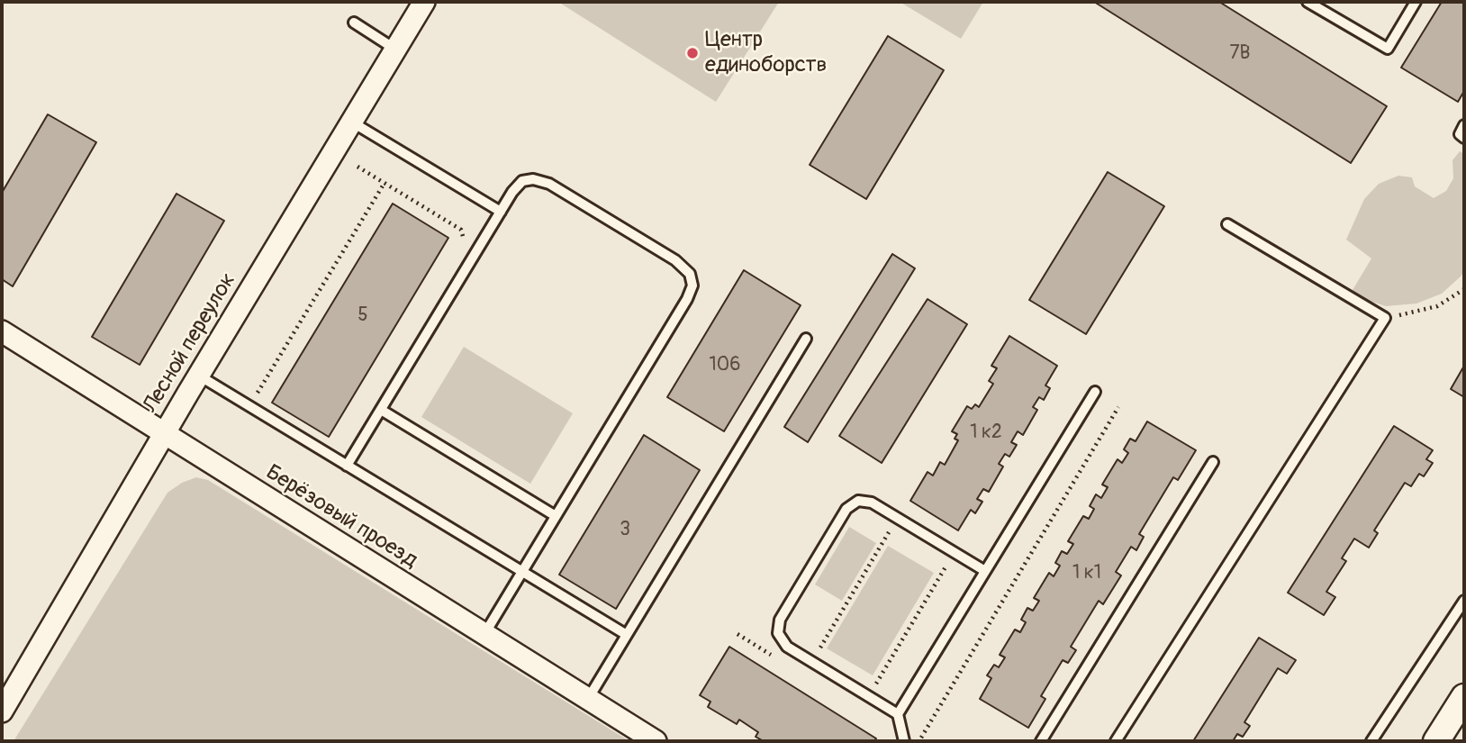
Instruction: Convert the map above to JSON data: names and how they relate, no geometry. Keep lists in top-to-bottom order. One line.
{"streets":{"street":["Лесной переулок","Берёзовый проезд"]},"crossings":[["Лесной переулок","Берёзовый проезд"]],"places":["Центр единоборств"],"house_numbers":["7В","5","106","1 к2","3","1 к1"]}
